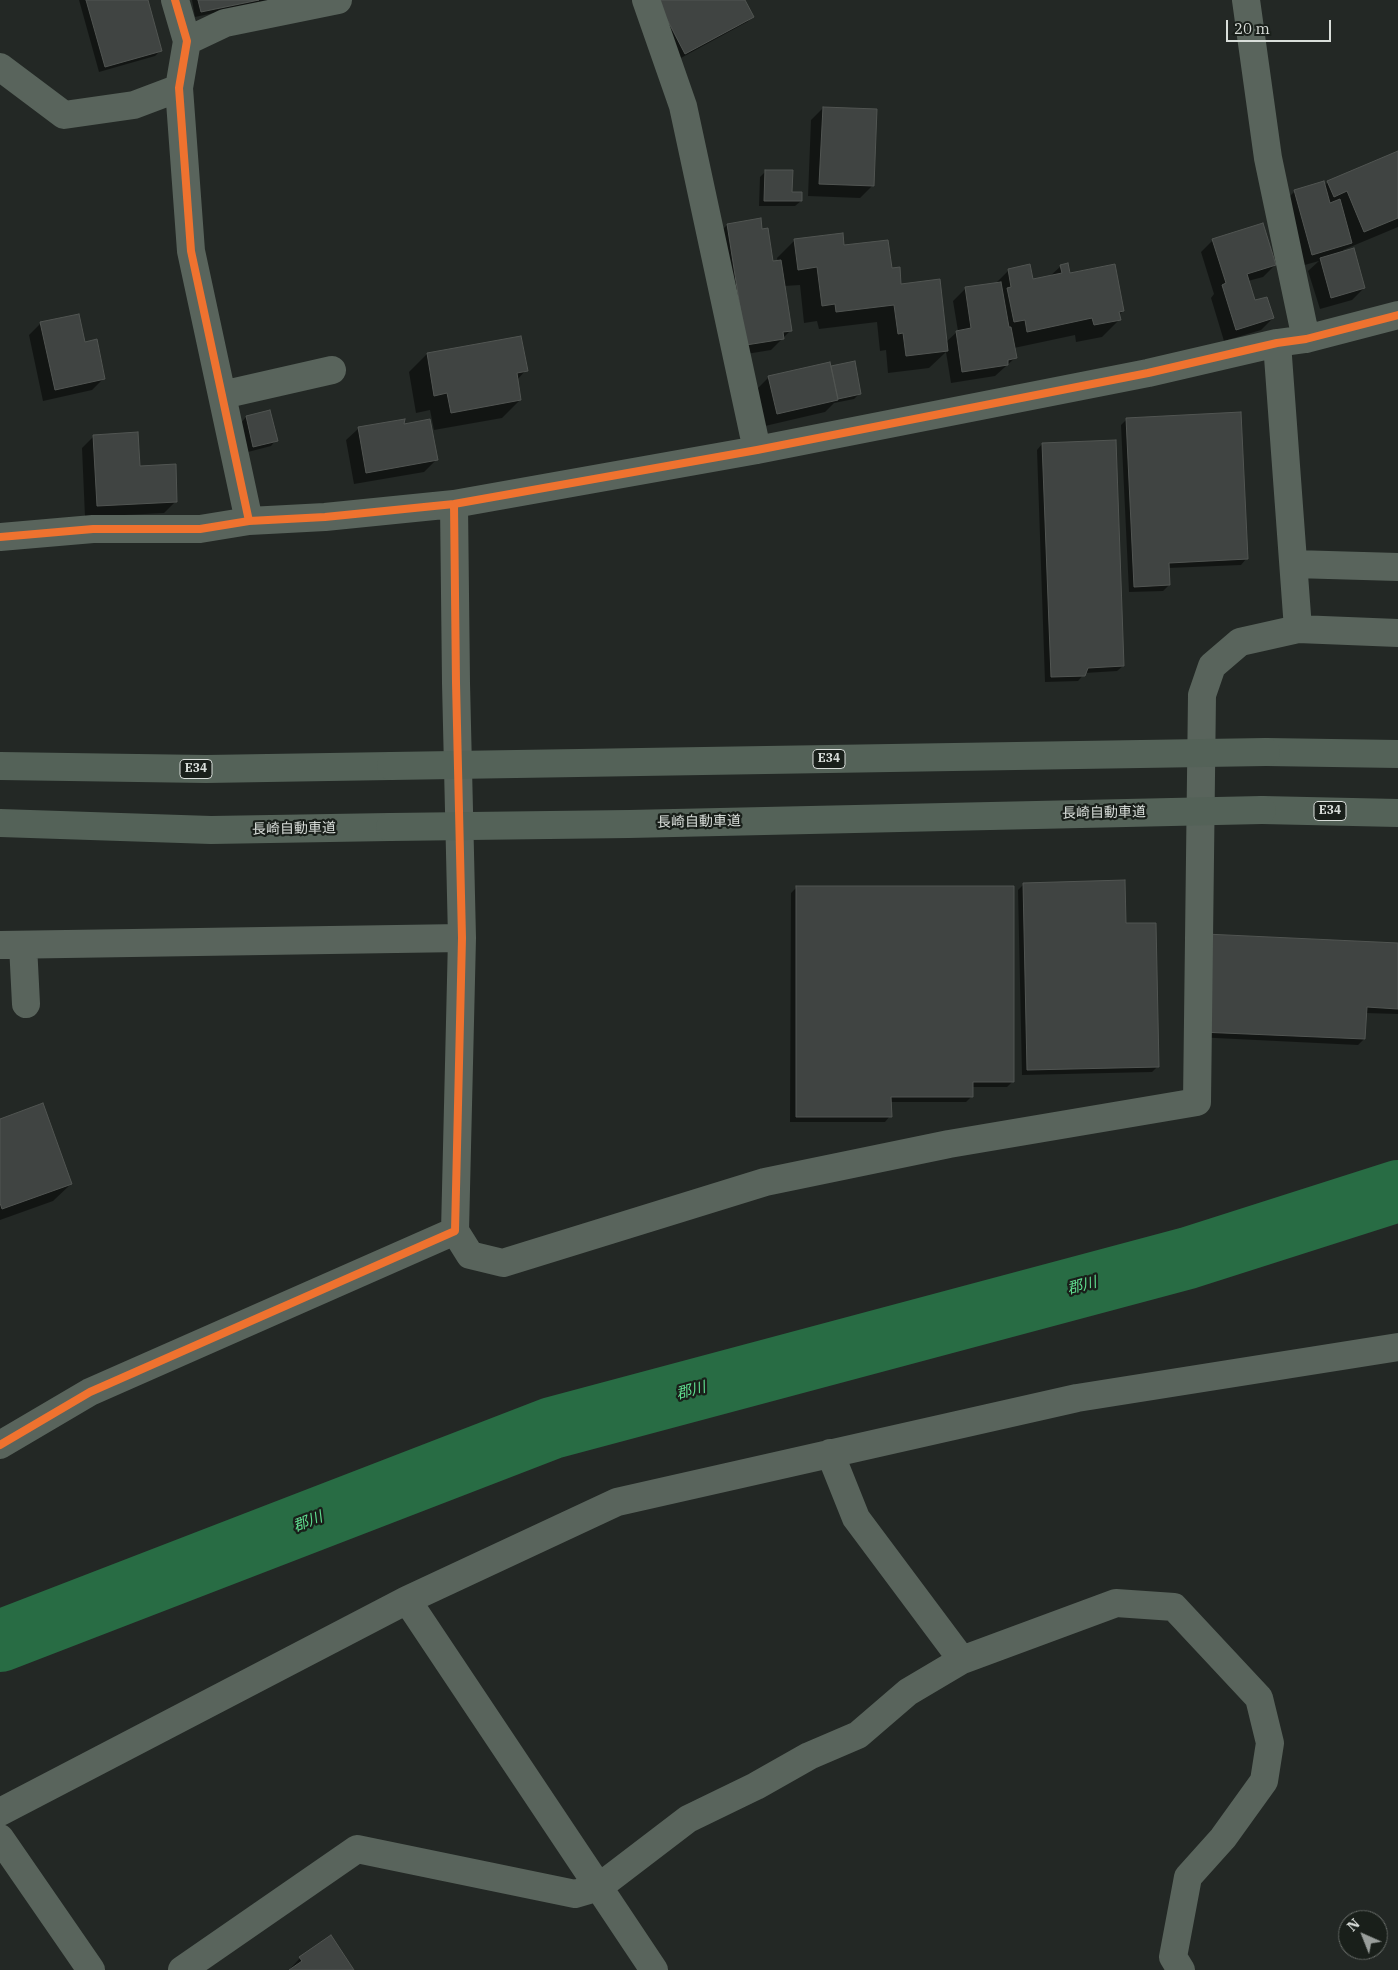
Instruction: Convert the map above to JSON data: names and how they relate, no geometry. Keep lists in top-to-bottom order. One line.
{"streets":{"highway":["E34","長崎自動車道"]},"water":["郡川"],"scale_bar":"20 m","north":"top left"}
